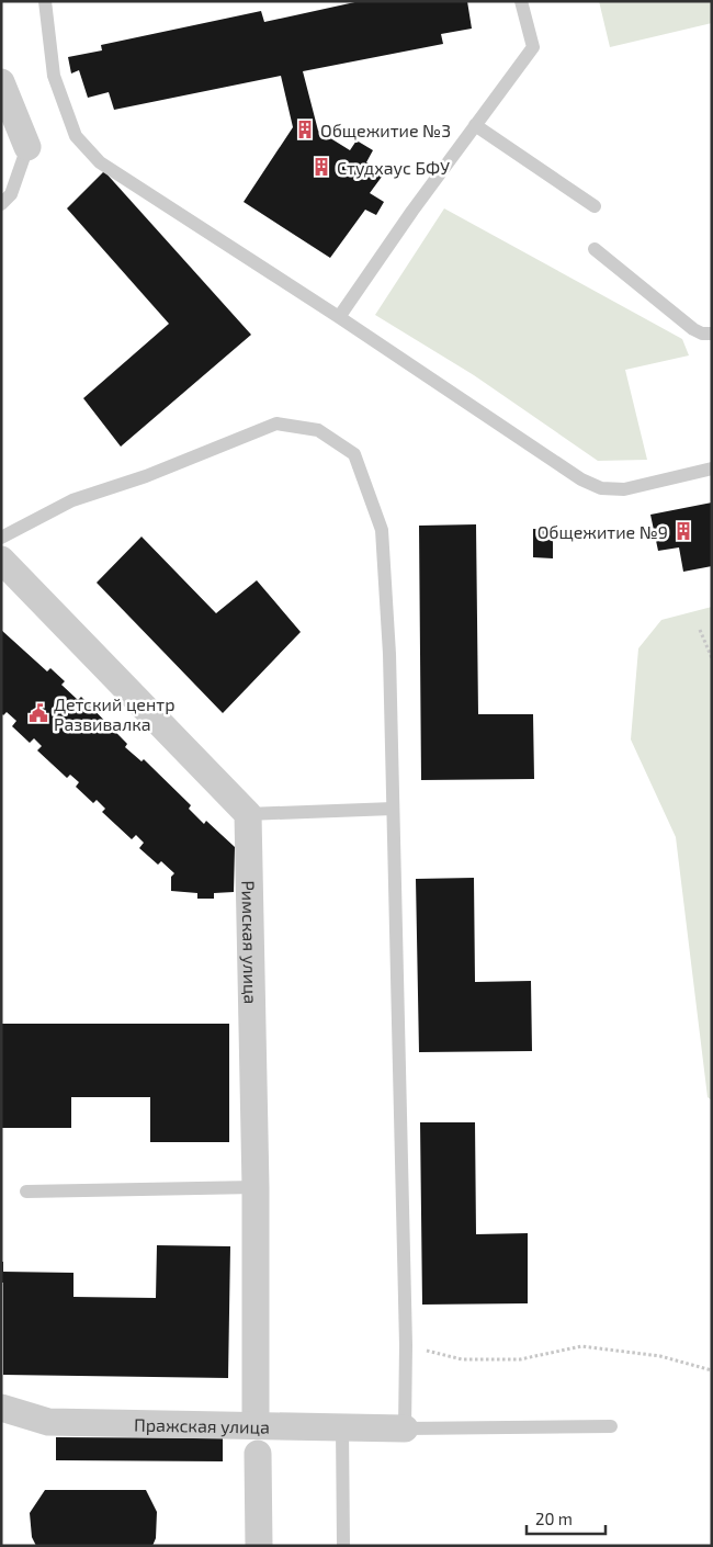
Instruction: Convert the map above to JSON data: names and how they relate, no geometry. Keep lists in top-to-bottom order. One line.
{"streets":{"street":["Римская улица","Пражская улица"]},"crossings":[["Римская улица","Пражская улица"]],"places":{"building":["Общежитие №3","Студхаус БФУ","Общежитие №9"],"public building":["Детский центр Развивалка"]},"scale_bar":"20 m"}
